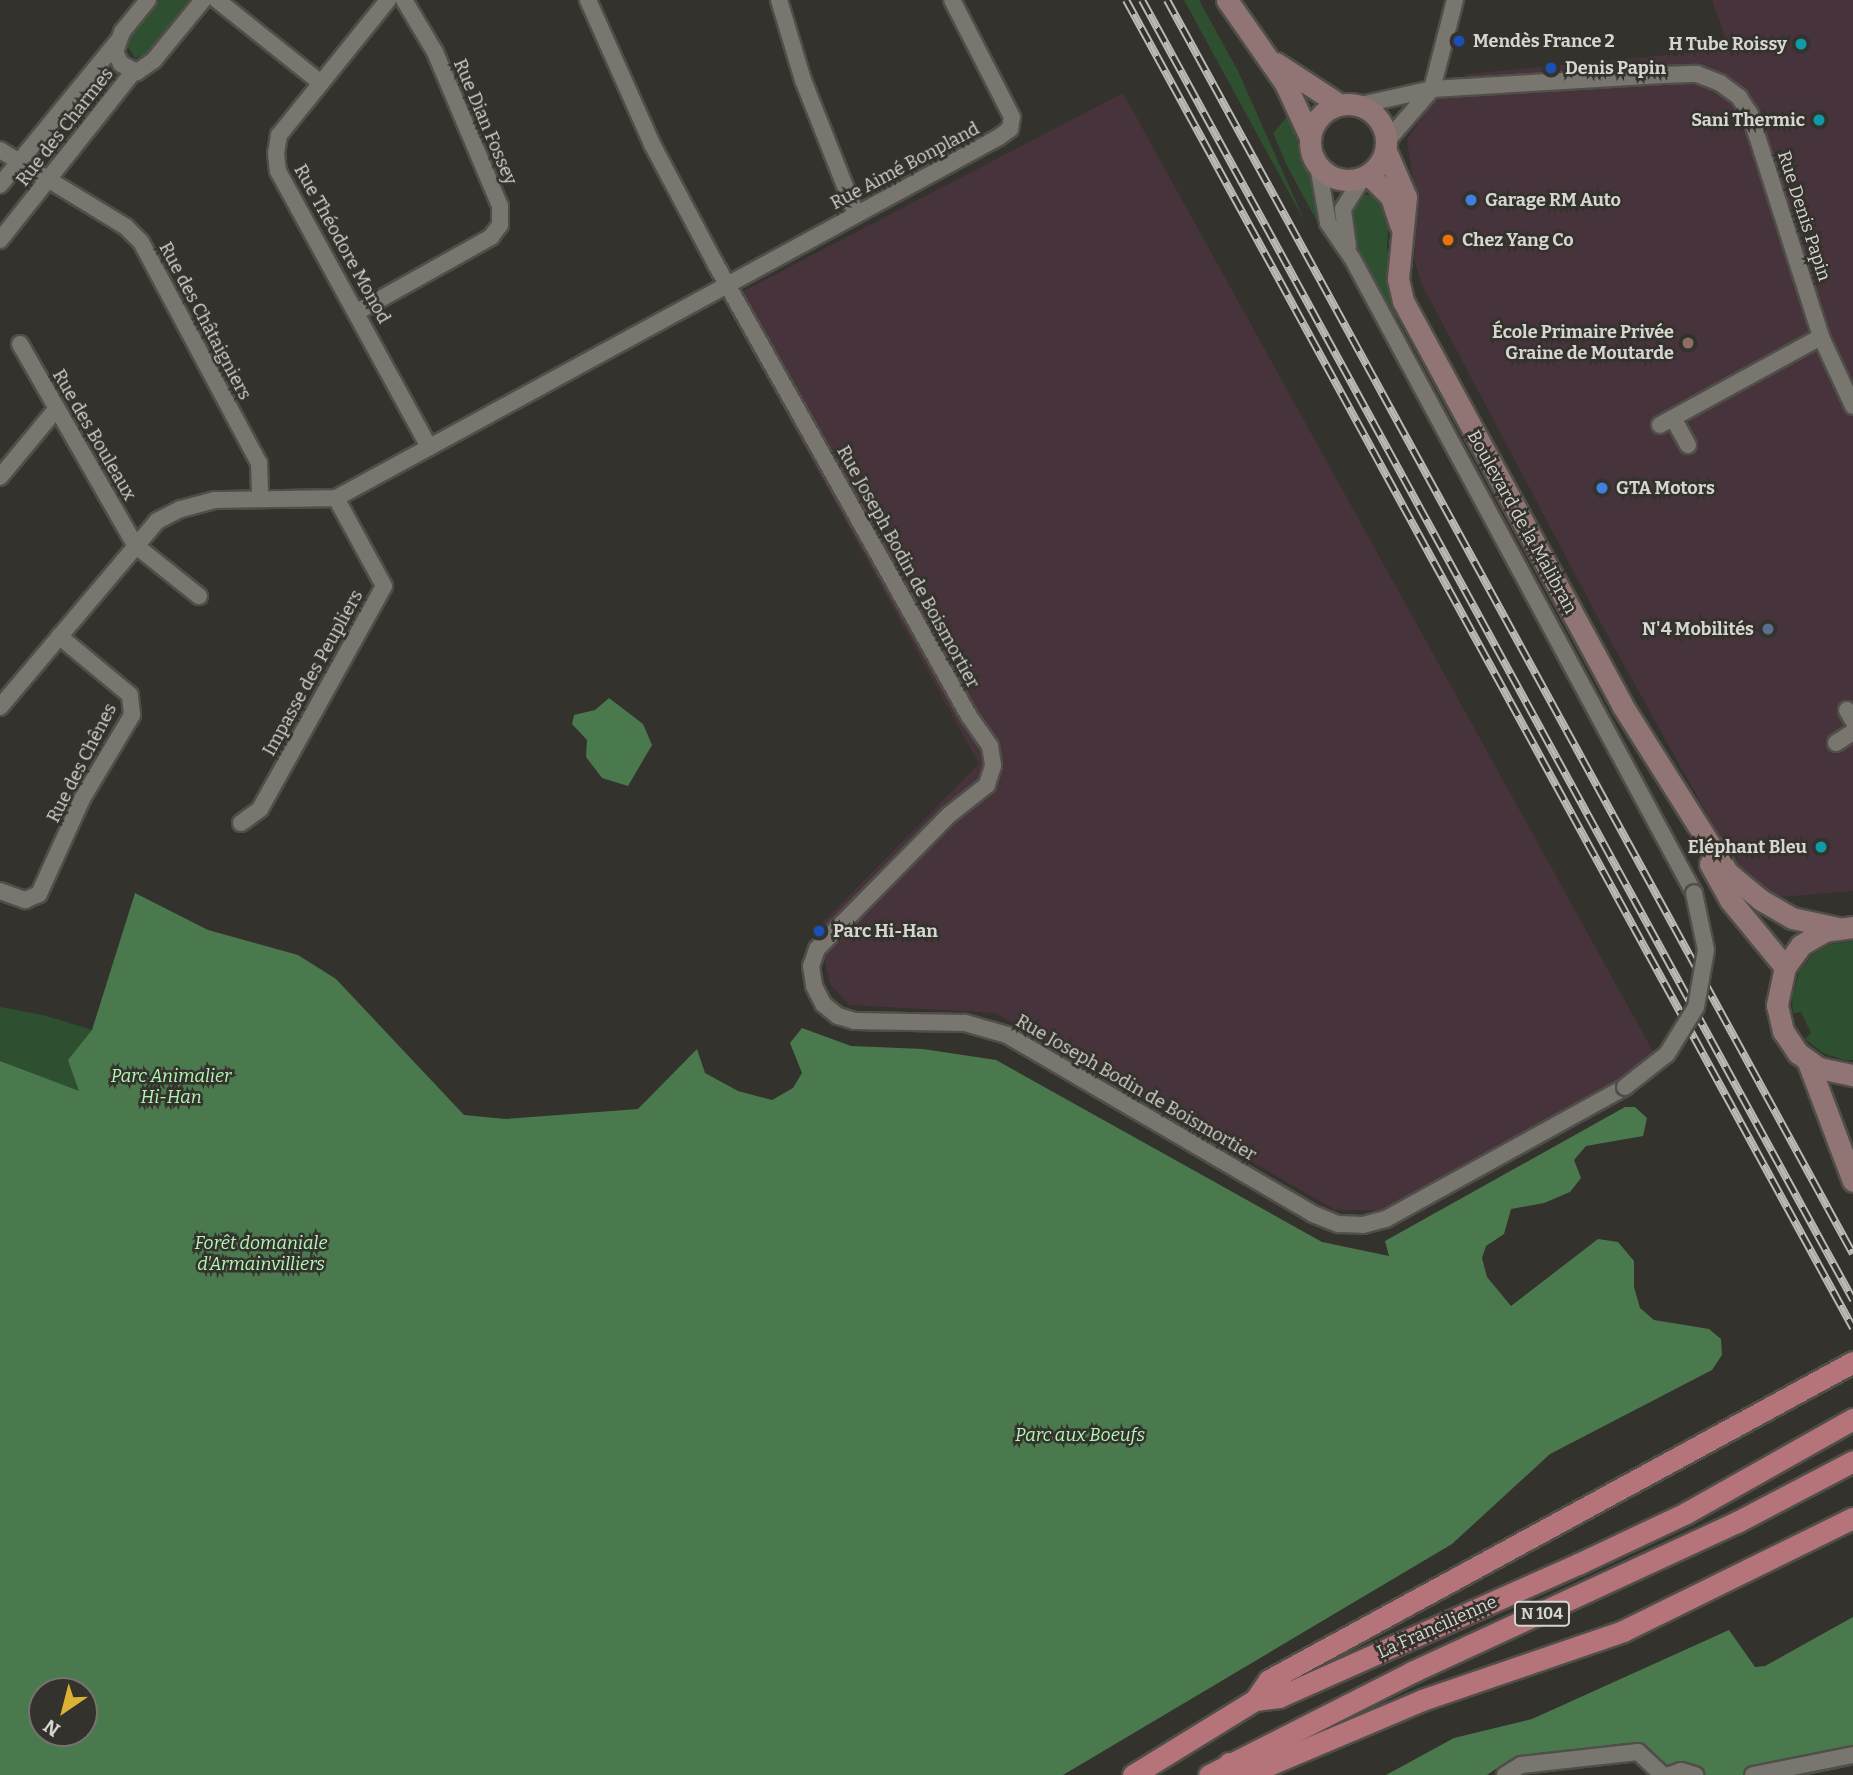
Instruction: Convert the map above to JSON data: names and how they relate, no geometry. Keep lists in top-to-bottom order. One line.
{"streets":{"highway":["N 104","La Francilienne"],"main road":["Boulevard de la Malibran"],"street":["Rue Dian Fossey","Rue des Charmes","Rue Aimé Bonpland","Rue Denis Papin","Rue Théodore Monod","Rue des Châtaigniers","Rue des Bouleaux","Rue Joseph Bodin de Boismortier","Impasse des Peupliers","Rue des Chênes"]},"crossings":[["Rue Dian Fossey","Rue Théodore Monod"],["Rue des Charmes","Rue des Châtaigniers"],["Rue Aimé Bonpland","Rue Joseph Bodin de Boismortier"],["Rue Denis Papin","Boulevard de la Malibran"],["Rue Denis Papin","Rue Joseph Bodin de Boismortier"],["Boulevard de la Malibran","Rue Joseph Bodin de Boismortier"]],"parks":["Parc Animalier Hi-Han","Forêt domaniale d'Armainvilliers","Parc aux Boeufs"],"places":["Mendès France 2","H Tube Roissy","Denis Papin","Sani Thermic","Garage RM Auto","Chez Yang Co","École Primaire Privée Graine de Moutarde","GTA Motors","N'4 Mobilités","Eléphant Bleu","Parc Hi-Han"],"north":"bottom left"}
